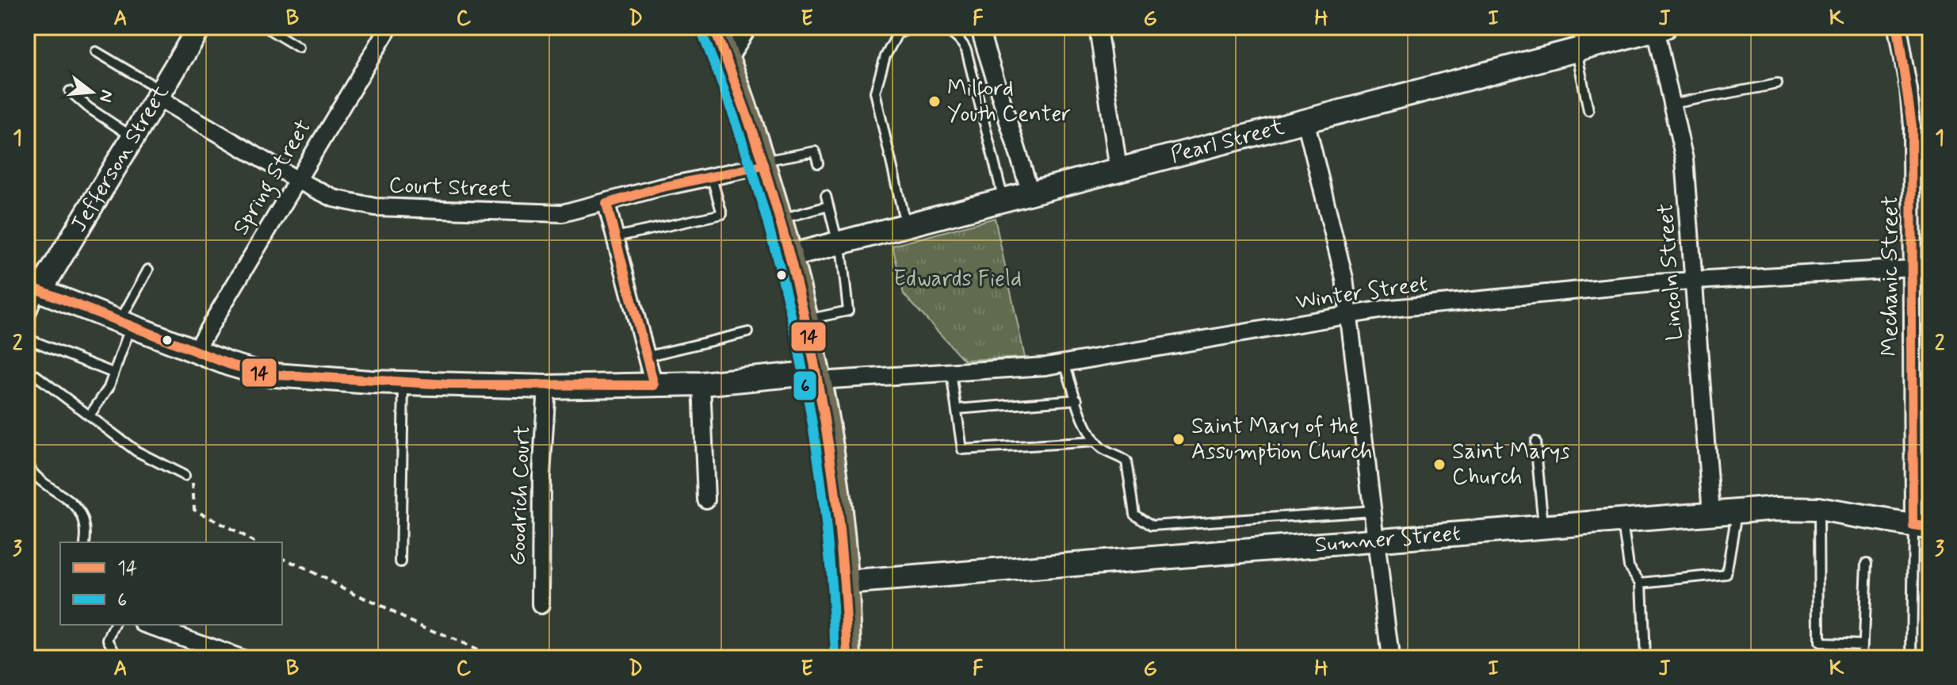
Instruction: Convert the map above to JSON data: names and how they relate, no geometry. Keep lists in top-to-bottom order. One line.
{"streets":{"street":["Pearl Street","Jefferson Street","Spring Street","Court Street","Lincoln Street","Mechanic Street","Winter Street","Goodrich Court","Sumner Street"]},"crossings":[["Pearl Street","Lincoln Street"],["Jefferson Street","Court Street"],["Spring Street","Court Street"],["Lincoln Street","Winter Street"],["Lincoln Street","Sumner Street"],["Mechanic Street","Winter Street"],["Mechanic Street","Sumner Street"]],"parks":["Edwards Field"],"places":["Milford Youth Center","Saint Mary of the Assumption Church","Saint Marys Church"],"lines":["transit line 14","transit line 6"],"legend":["14","6"],"north":"right","grid":{"columns":["A","B","C","D","E","F","G","H","I","J","K"],"rows":["1","2","3"]}}
